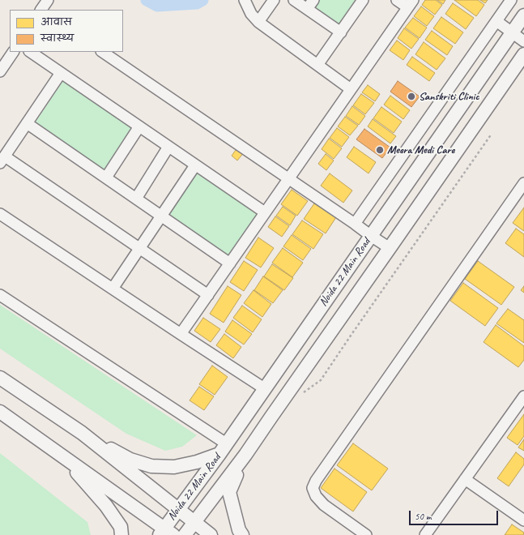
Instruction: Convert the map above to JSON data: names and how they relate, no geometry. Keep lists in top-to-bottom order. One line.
{"streets":{"street":["Noida 22 Main Road"]},"places":["Sanskriti Clinic","Meera Medi Care"],"legend":["आवास","स्वास्थ्य"],"scale_bar":"50 m"}
